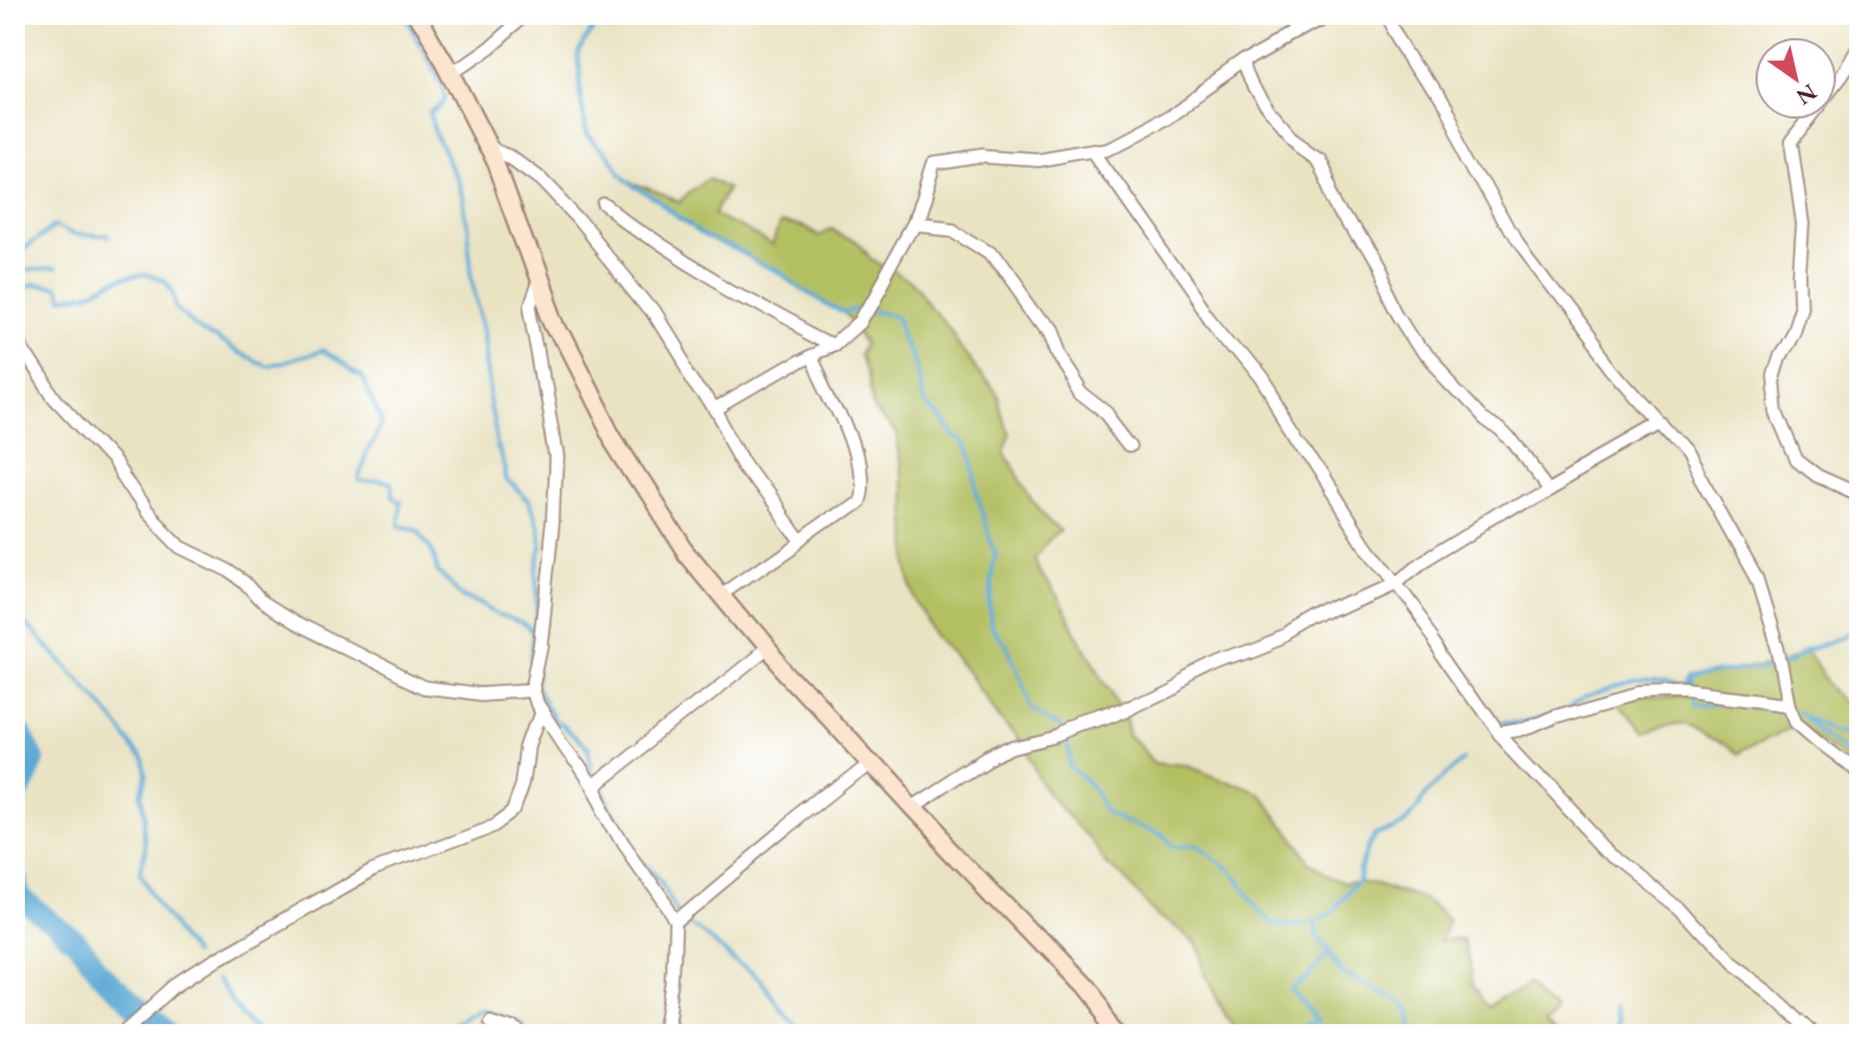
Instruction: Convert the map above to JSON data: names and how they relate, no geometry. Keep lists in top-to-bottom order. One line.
{"north":"bottom right"}
